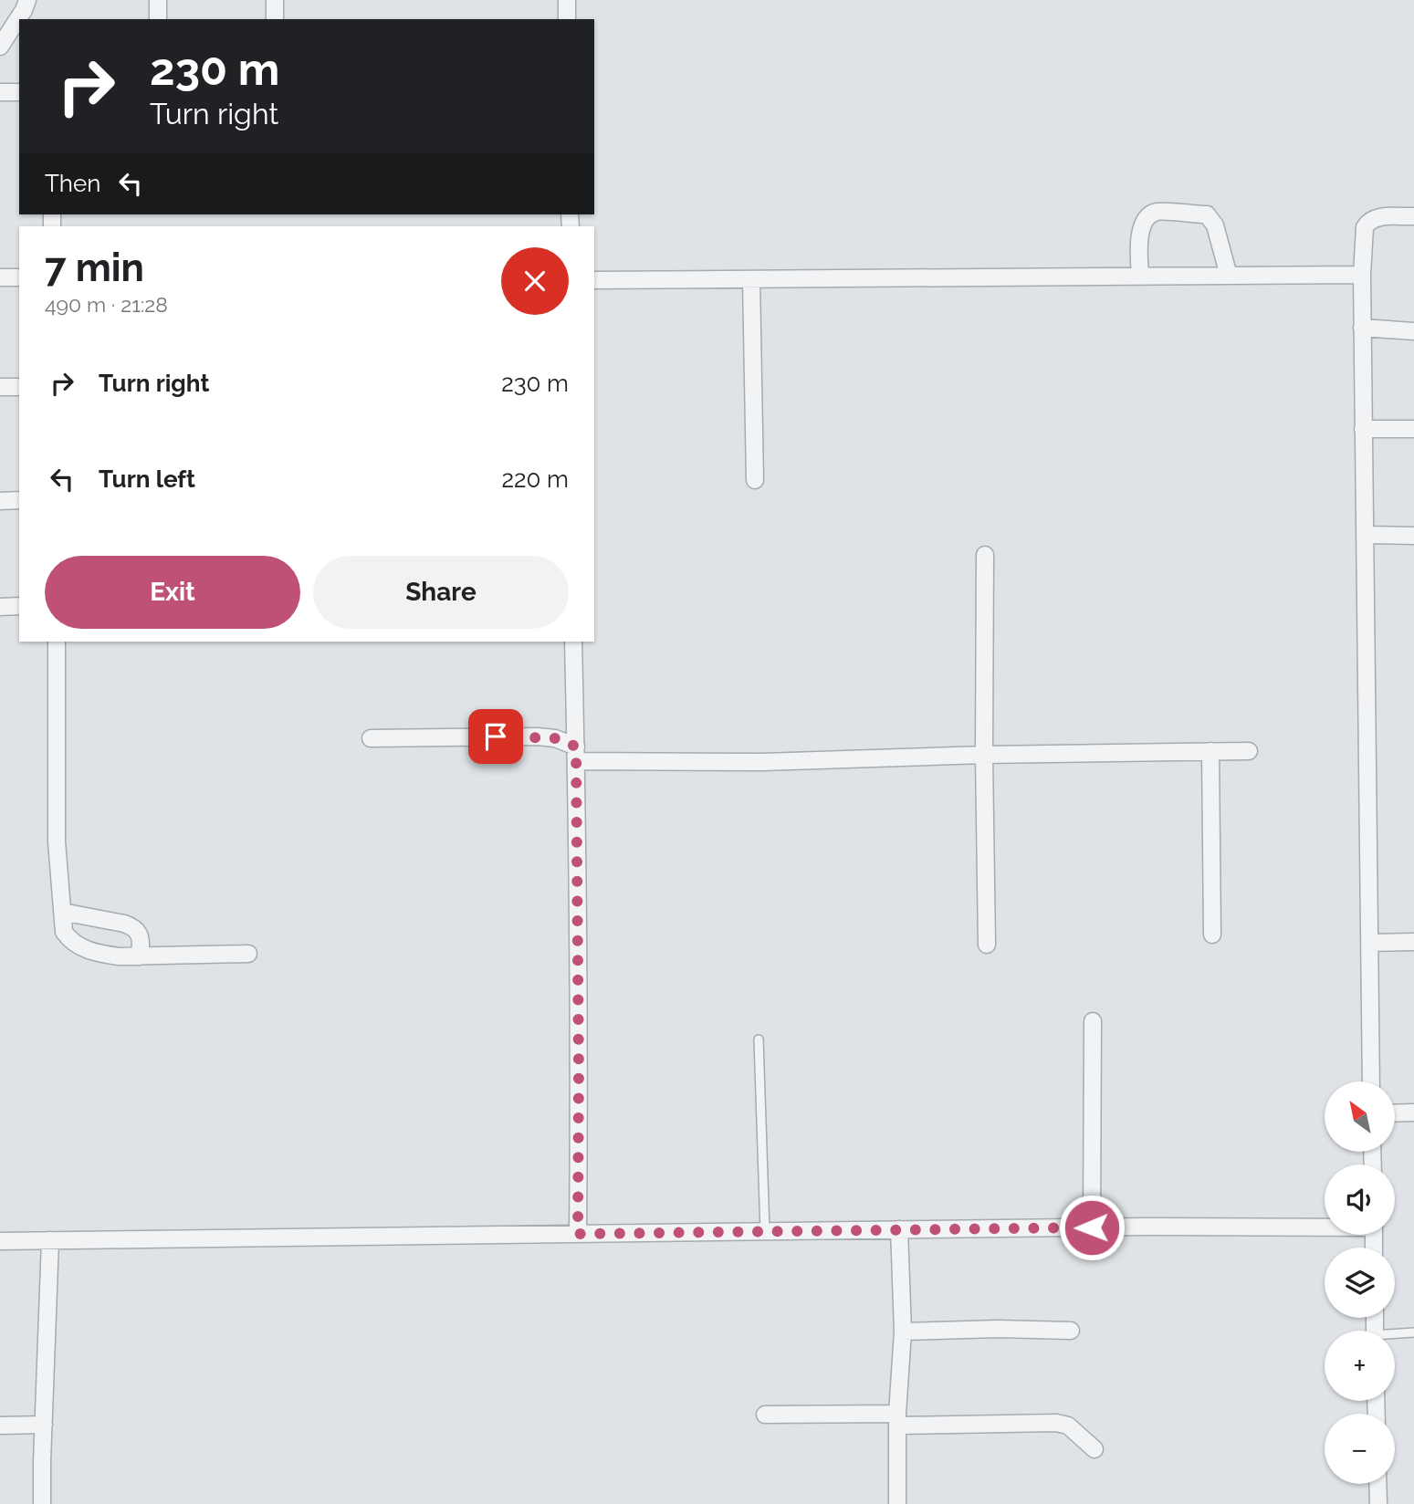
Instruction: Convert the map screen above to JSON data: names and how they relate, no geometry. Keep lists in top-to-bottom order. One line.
{"north":"top left","page":{"turn":["230 m","Turn right"],"then":"Then","heading":["7 min","490 m · 21:28"],"list":[{"name":"Turn right","value":"230 m"},{"name":"Turn left","value":"220 m"}],"buttons":["Exit","Share"],"map_buttons":["+","−"]}}
